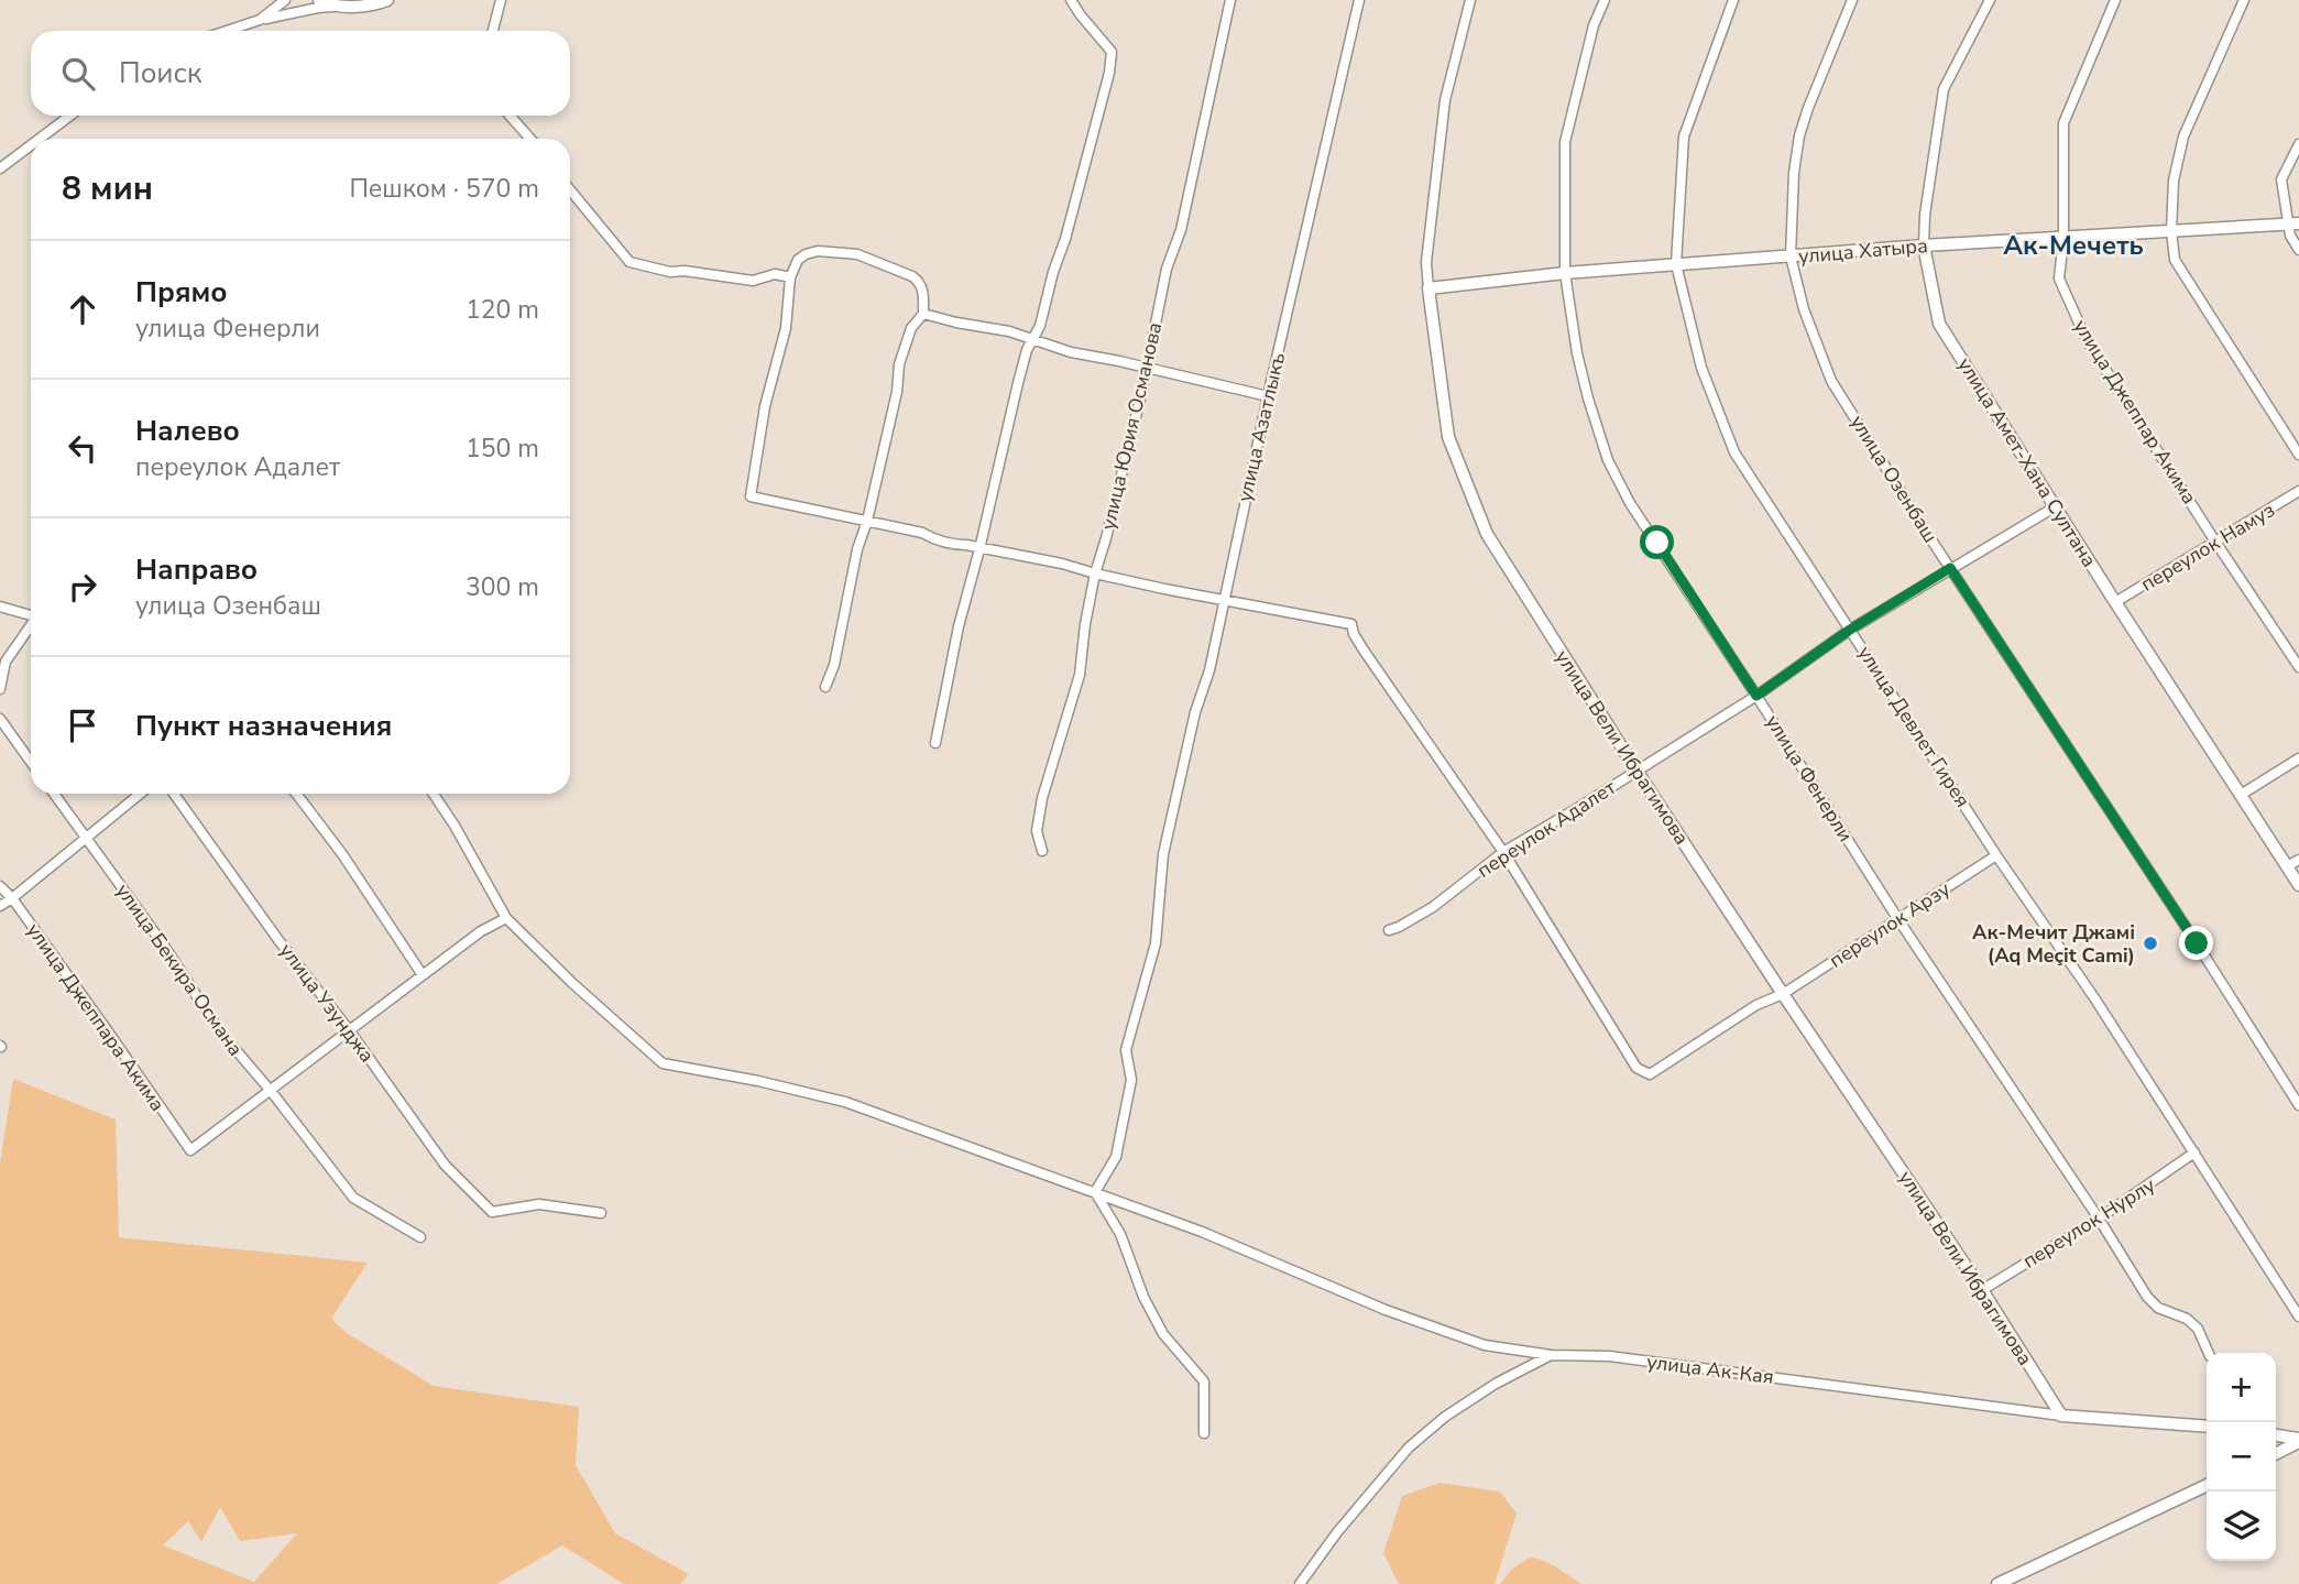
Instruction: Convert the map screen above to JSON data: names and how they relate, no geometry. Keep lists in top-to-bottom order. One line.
{"streets":{"street":["улица Хатыра","улица Джеппар Акима","улица Юрия Османова","улица Азатлыкъ","улица Амет-Хана Султана","улица Озенбаш","переулок Намуз","улица Девлет Гирея","улица Вели Ибрагимова","улица Фенерли","переулок Адалет","переулок Арзу","улица Бекира Османа","улица Узунджа","улица Джеппара Акима","переулок Нурлу","улица Ак-Кая"]},"crossings":[["улица Хатыра","улица Джеппар Акима"],["улица Хатыра","улица Амет-Хана Султана"],["улица Хатыра","улица Озенбаш"],["улица Хатыра","улица Девлет Гирея"],["улица Хатыра","улица Вели Ибрагимова"],["улица Хатыра","улица Фенерли"],["улица Джеппар Акима","переулок Намуз"],["улица Амет-Хана Султана","переулок Намуз"],["улица Амет-Хана Султана","переулок Адалет"],["улица Озенбаш","переулок Адалет"],["улица Девлет Гирея","переулок Адалет"],["улица Девлет Гирея","переулок Арзу"],["улица Девлет Гирея","переулок Нурлу"],["улица Вели Ибрагимова","переулок Адалет"],["улица Вели Ибрагимова","переулок Арзу"],["улица Вели Ибрагимова","переулок Нурлу"],["улица Вели Ибрагимова","улица Ак-Кая"],["улица Фенерли","переулок Адалет"],["улица Фенерли","переулок Арзу"],["улица Фенерли","переулок Нурлу"],["переулок Адалет","переулок Арзу"],["улица Бекира Османа","улица Джеппара Акима"]],"districts":["Ак-Мечеть"],"places":["Ак-Мечит Джамі (Aq Meçit Cami)"],"page":{"search":"Поиск","heading":["8 мин","Пешком · 570 m"],"list":[["Прямо","улица Фенерли","120 m"],["Налево","переулок Адалет","150 m"],["Направо","улица Озенбаш","300 m"],"Пункт назначения"],"map_buttons":["+","−"]}}
